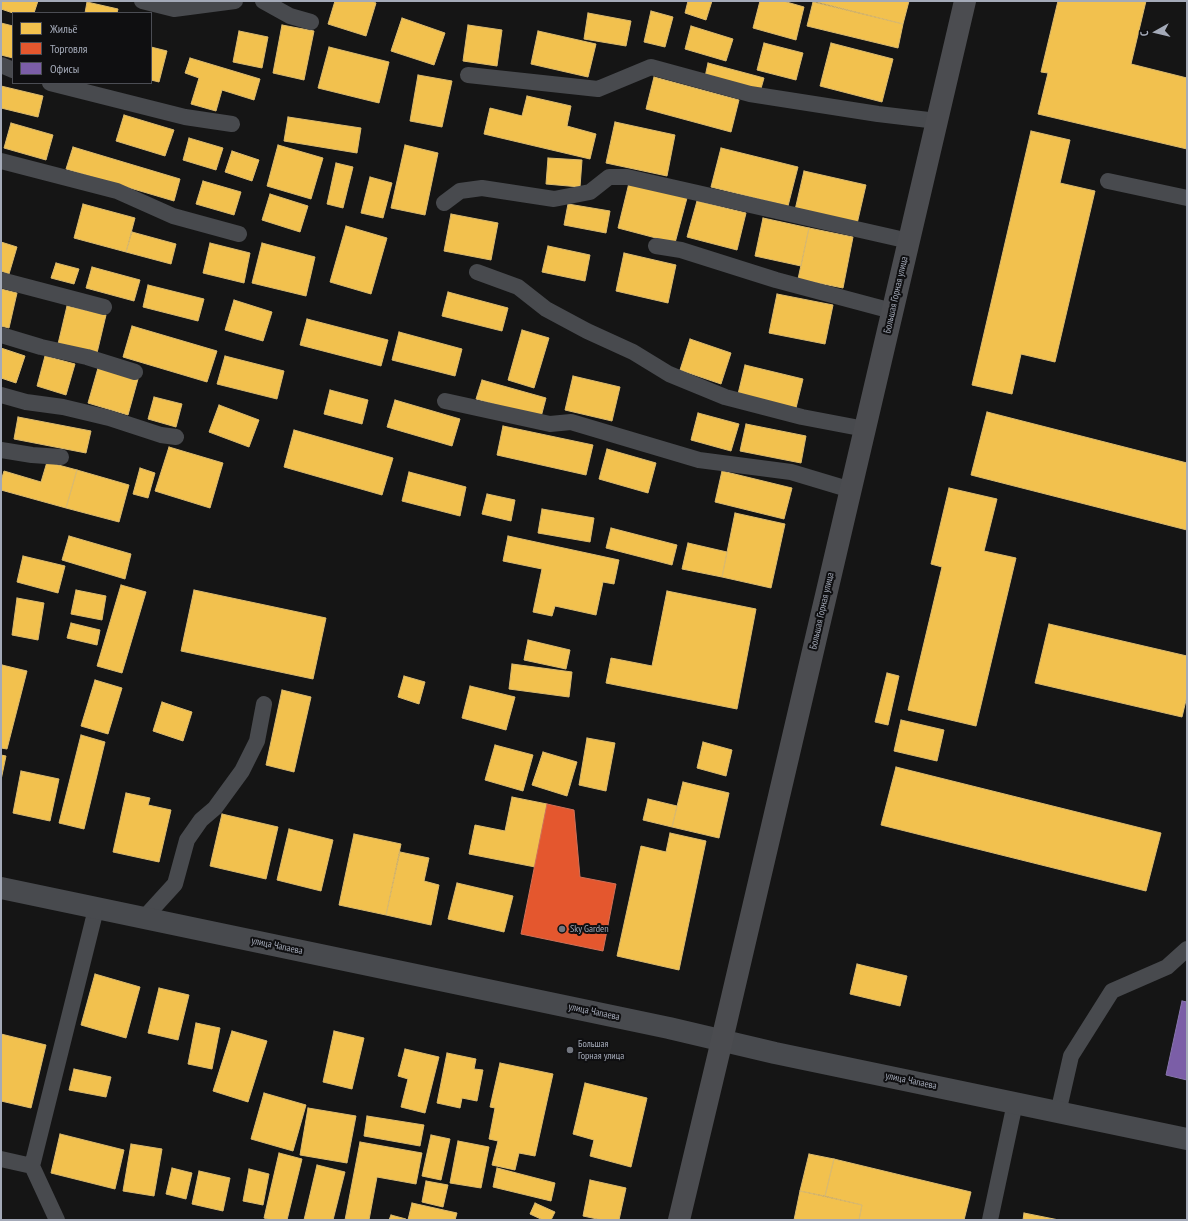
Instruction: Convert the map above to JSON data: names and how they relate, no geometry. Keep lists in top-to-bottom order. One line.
{"streets":{"main road":["Большая Горная улица"],"street":["улица Чапаева"]},"crossings":[["Большая Горная улица","улица Чапаева"]],"places":["Sky Garden","Большая Горная улица"],"legend":["Жильё","Торговля","Офисы"],"north":"left"}
